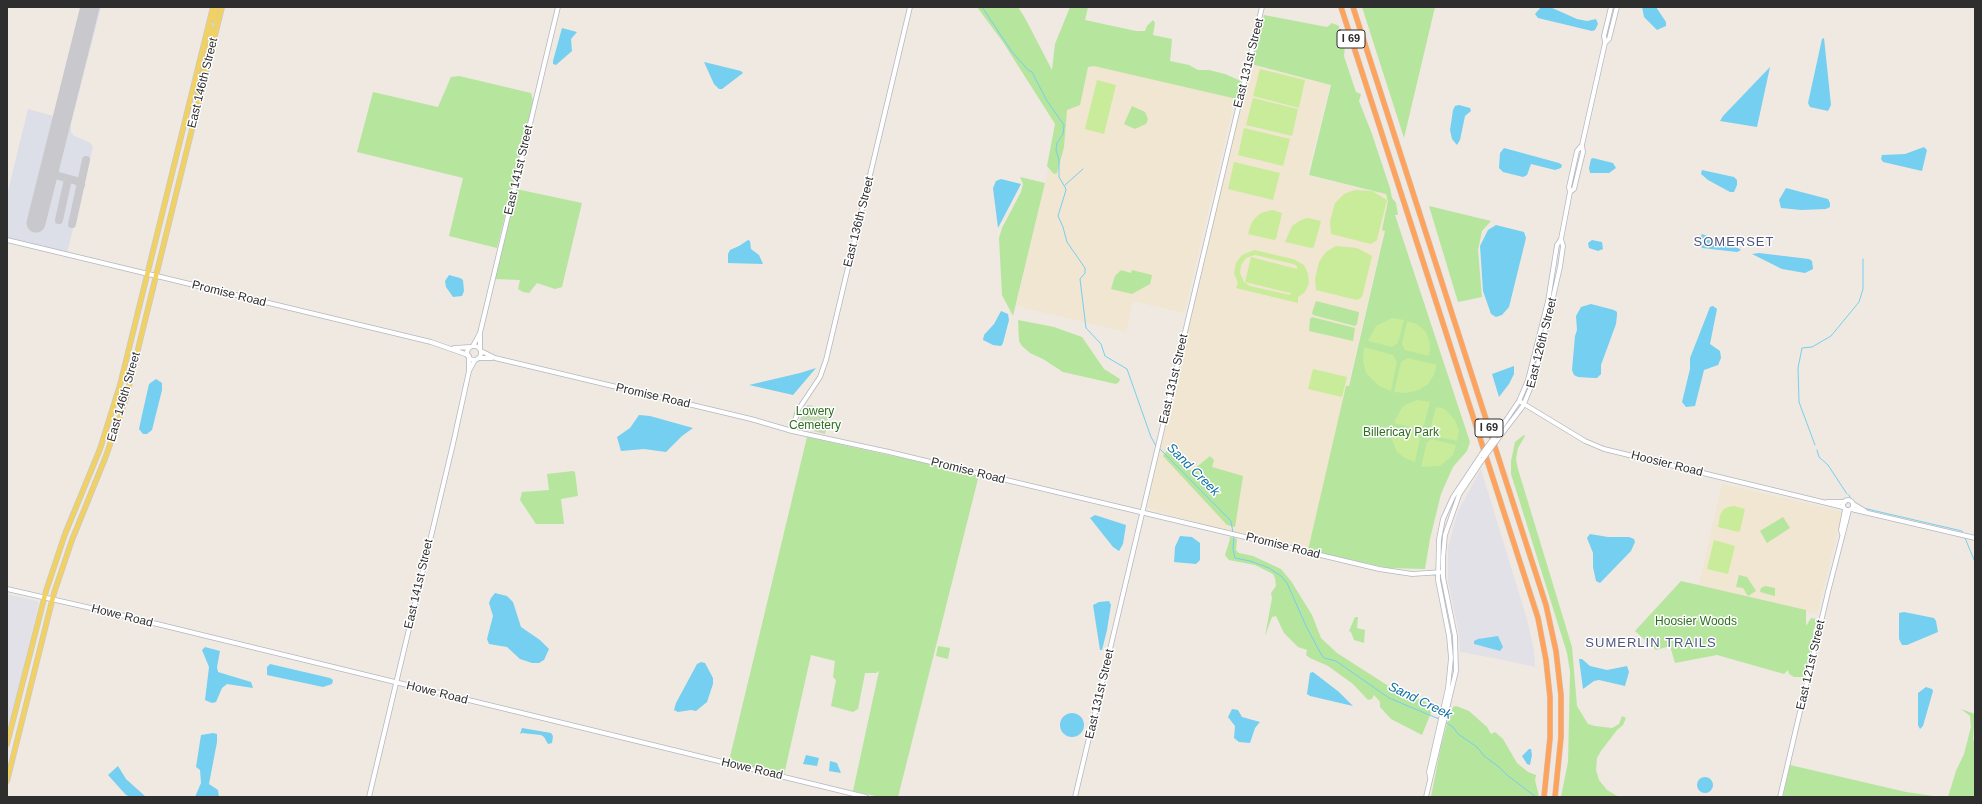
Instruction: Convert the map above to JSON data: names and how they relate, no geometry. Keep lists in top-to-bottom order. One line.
{"streets":{"highway":["I 69"],"main road":["East 146th Street"],"street":["East 131st Street","East 141st Street","East 136th Street","Promise Road","East 126th Street","Hoosier Road","Howe Road","East 121st Street"]},"crossings":[["East 131st Street","Promise Road"],["East 146th Street","Promise Road"],["East 146th Street","Howe Road"],["East 141st Street","Promise Road"],["East 141st Street","Howe Road"],["East 136th Street","Promise Road"],["Promise Road","East 126th Street"],["East 126th Street","Hoosier Road"],["Hoosier Road","East 121st Street"]],"districts":["SOMERSET","SUMERLIN TRAILS"],"water":["Sand Creek"],"parks":["Lowery Cemetery","Billericay Park","Hoosier Woods"]}
